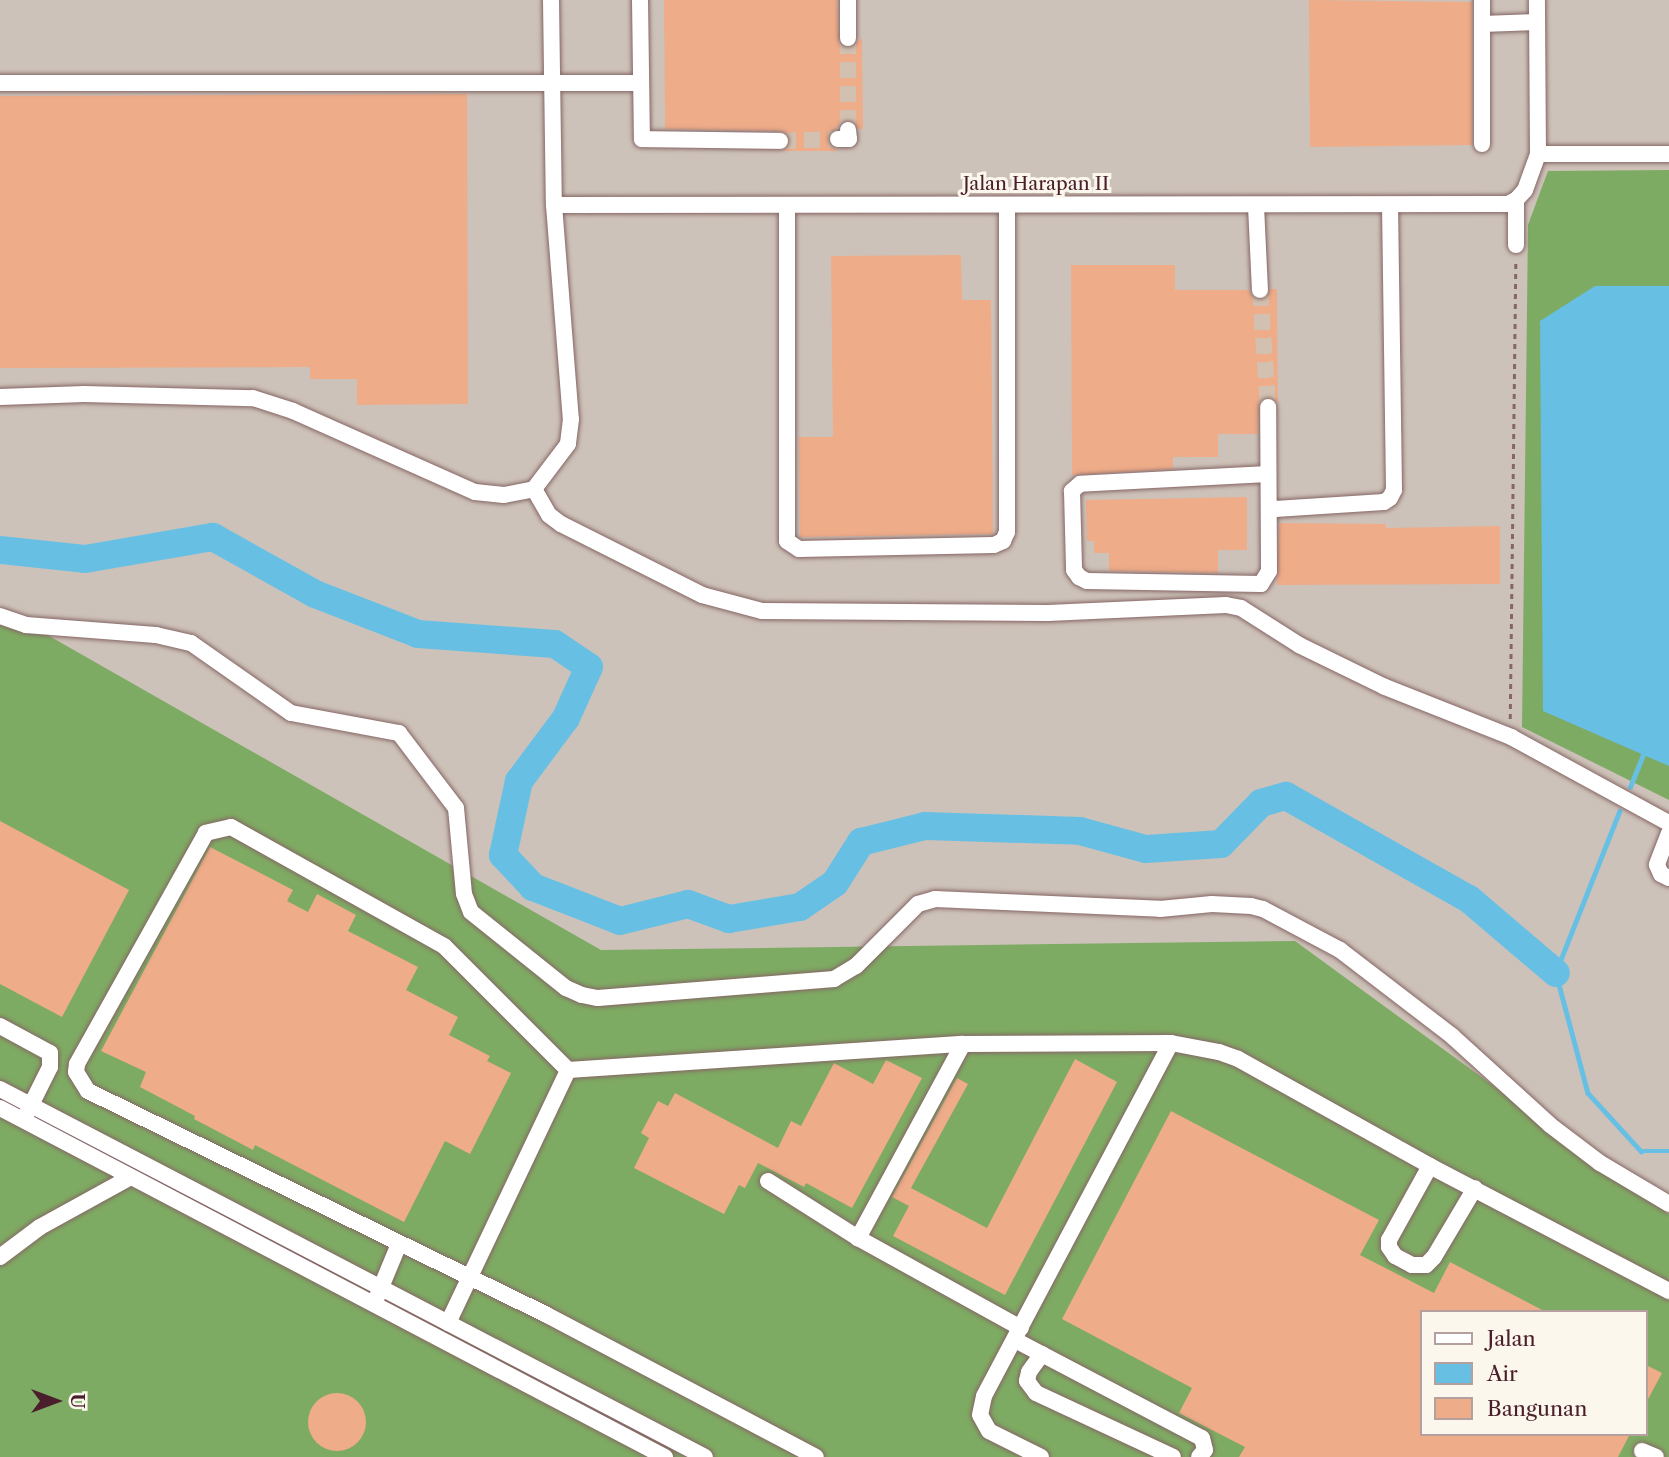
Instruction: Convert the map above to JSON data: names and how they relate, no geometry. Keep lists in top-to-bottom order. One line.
{"streets":{"street":["Jalan Harapan II"]},"legend":["Jalan","Air","Bangunan"],"north":"right"}
